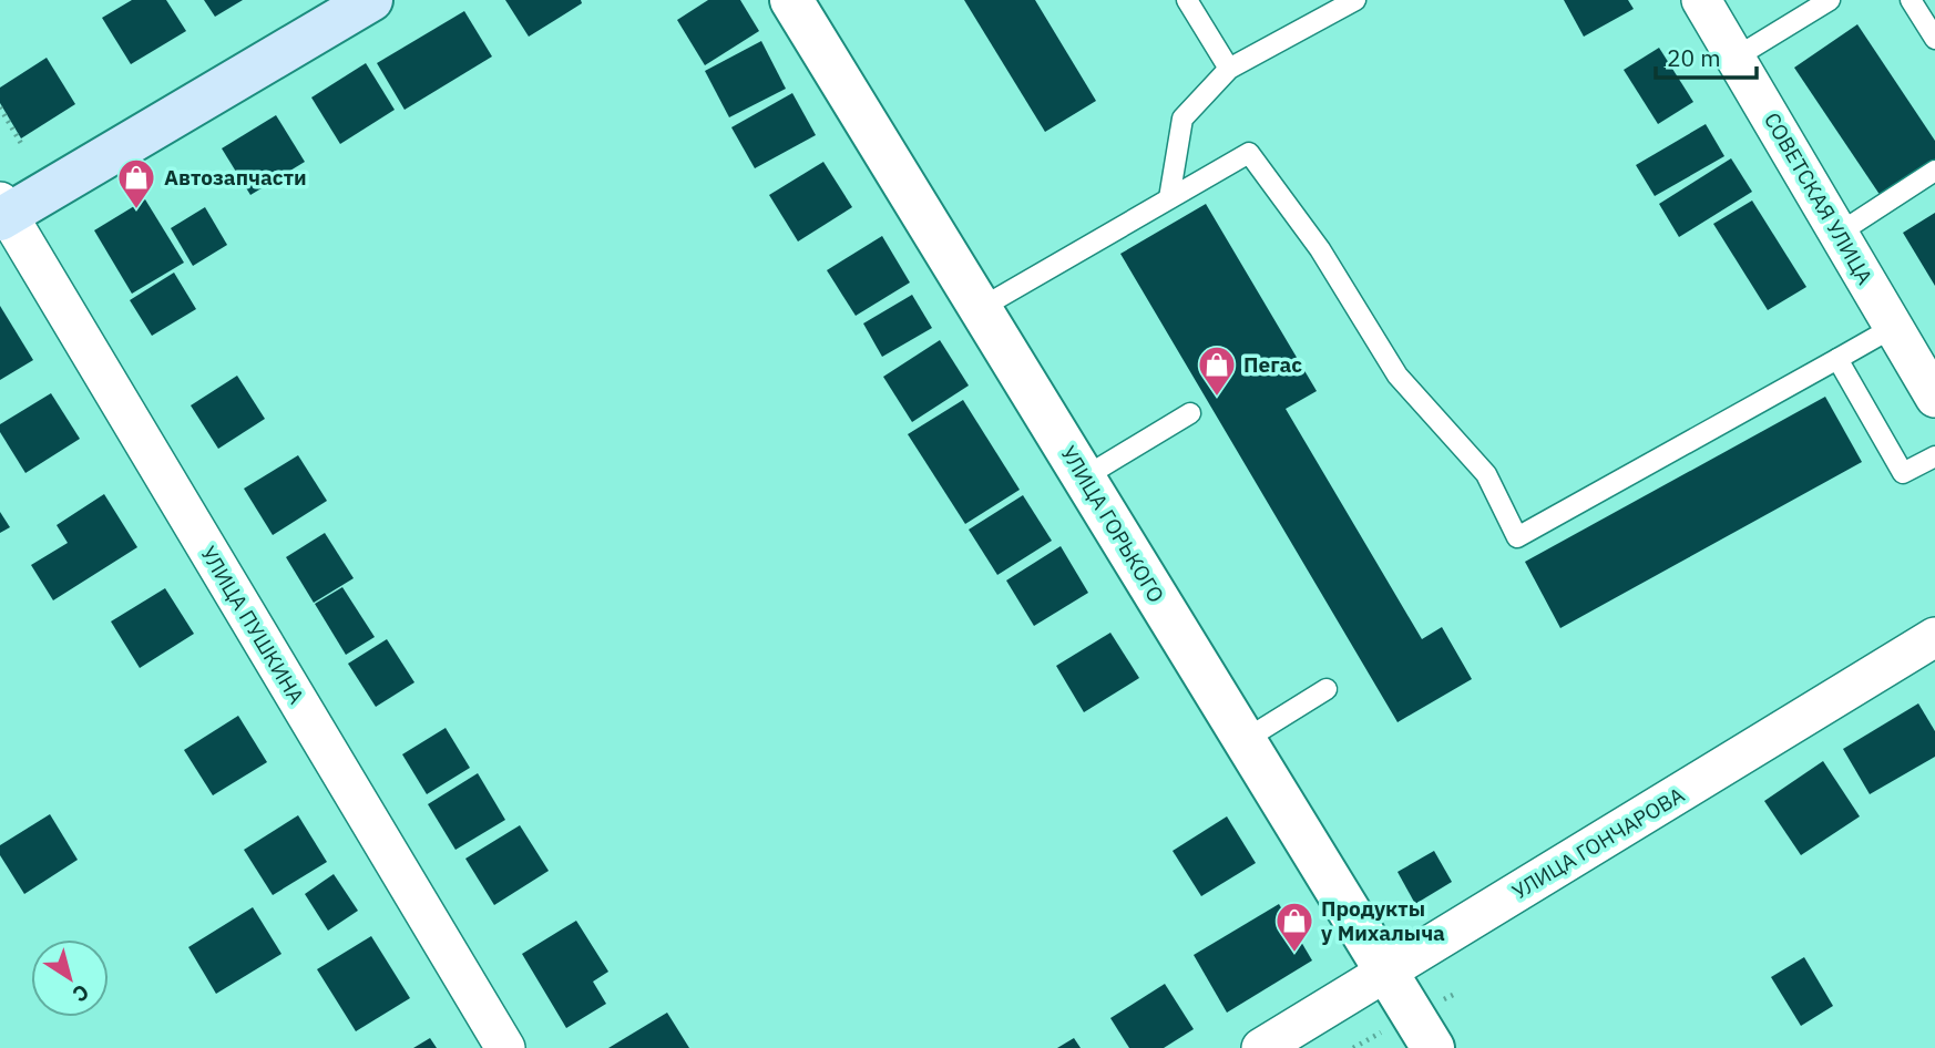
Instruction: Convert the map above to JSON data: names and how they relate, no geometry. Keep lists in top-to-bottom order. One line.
{"streets":{"street":["СОВЕТСКАЯ УЛИЦА","УЛИЦА ГОРЬКОГО","УЛИЦА ПУШКИНА","УЛИЦА ГОНЧАРОВА"]},"crossings":[["УЛИЦА ГОРЬКОГО","УЛИЦА ГОНЧАРОВА"]],"places":{"shop":["Автозапчасти","Пегас","Продукты у Михалыча"]},"scale_bar":"20 m","north":"bottom right"}
